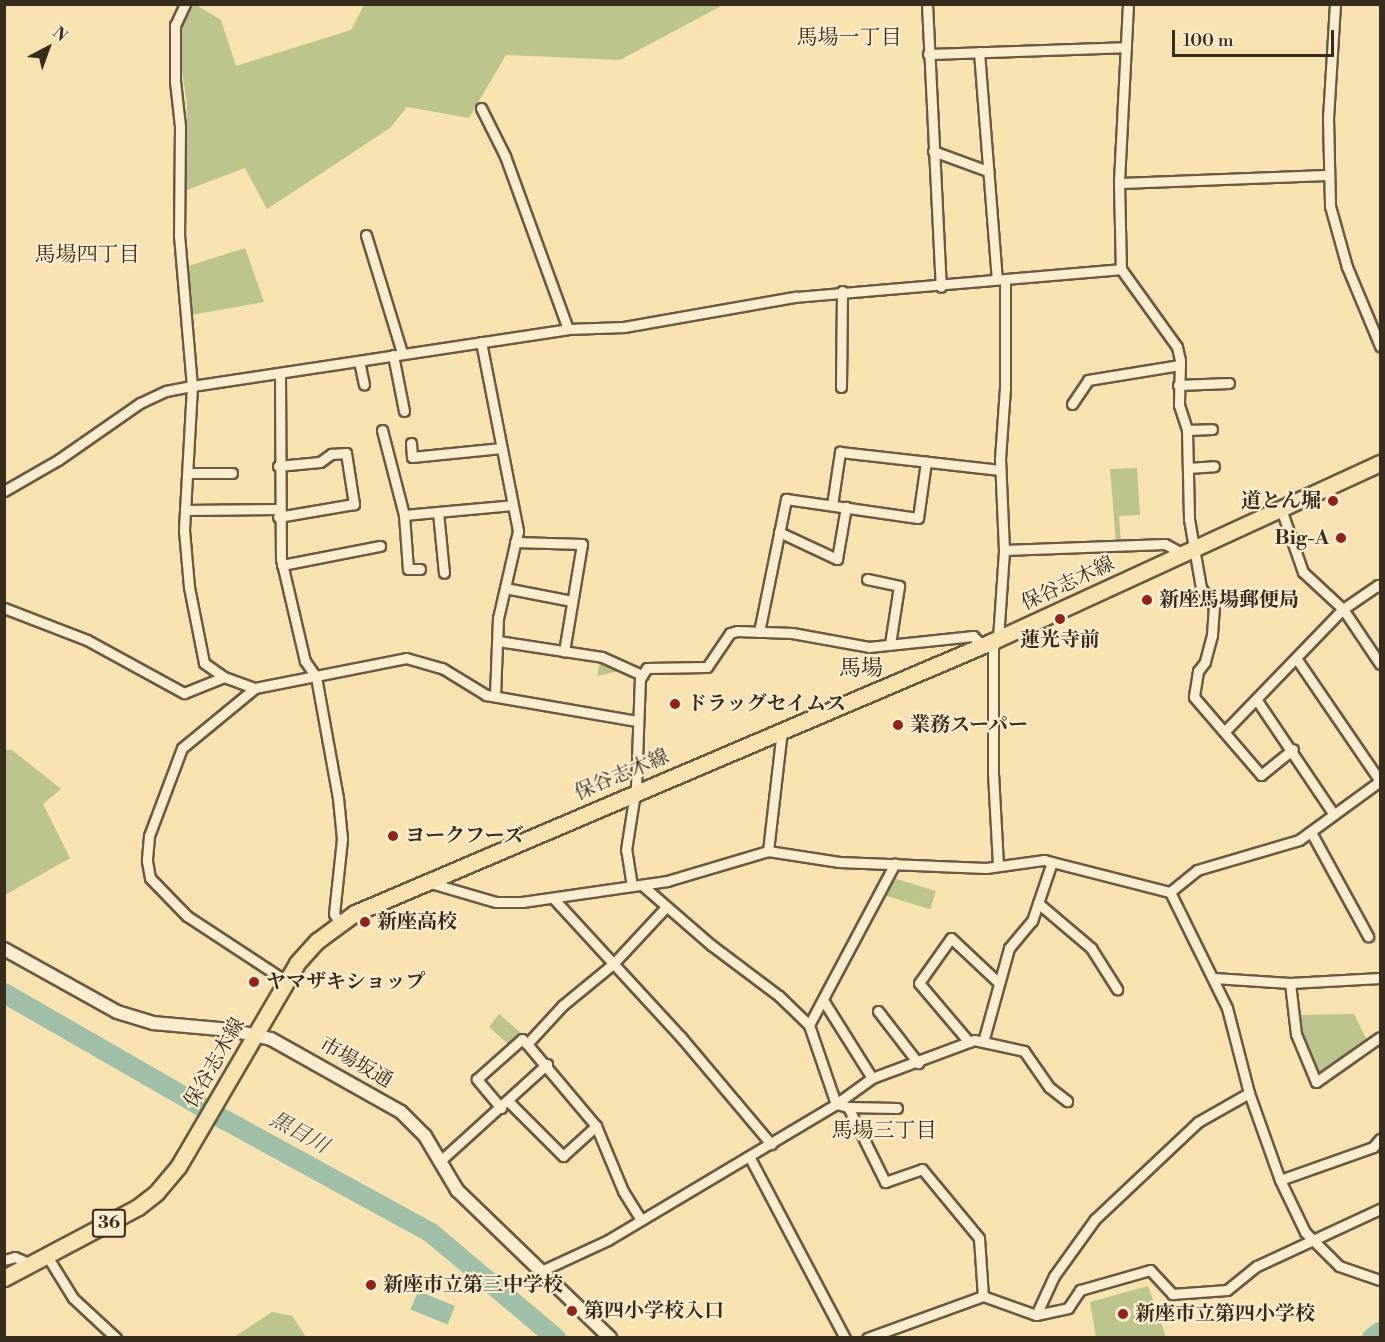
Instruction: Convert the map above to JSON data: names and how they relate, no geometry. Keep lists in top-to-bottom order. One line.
{"streets":{"main road":["保谷志木線","36"],"street":["市場坂通"]},"crossings":[["保谷志木線","市場坂通"]],"districts":["馬場一丁目","馬場四丁目","馬場","馬場三丁目"],"water":["黒目川"],"places":["道とん堀","Big-A","新座馬場郵便局","蓮光寺前","ドラッグセイムス","業務スーパー","ヨークフーズ","新座高校","ヤマザキショップ","新座市立第三中学校","第四小学校入口","新座市立第四小学校"],"scale_bar":"100 m","north":"top right"}
